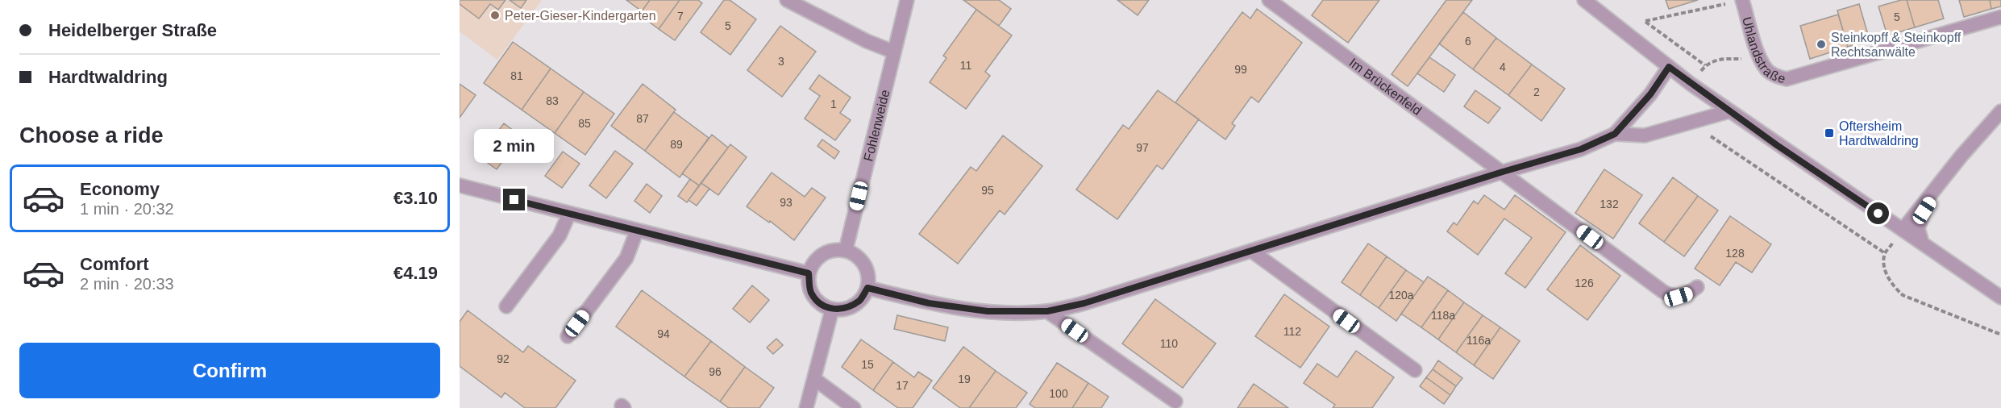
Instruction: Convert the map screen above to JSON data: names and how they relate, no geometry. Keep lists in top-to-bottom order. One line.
{"streets":{"street":["Uhlandstraße","Im Brückenfeld","Fohlenweide"]},"places":{"other":["Peter-Gieser-Kindergarten","Steinkopff & Steinkopff Rechtsanwälte"],"transit":["Oftersheim Hardtwaldring"]},"house_numbers":["7","5","5","6","3","11","4","99","81","2","83","1","87","85","89","97","95","93","132","128","126","120a","118a","112","94","116a","110","92","15","96","19","17","100"],"page":{"banner":["Heidelberger Straße","Hardtwaldring"],"heading":"Choose a ride","bubble":"2 min","list":[{"name":"Economy","note":"1 min · 20:32","value":"€3.10"},{"name":"Comfort","note":"2 min · 20:33","value":"€4.19"}],"buttons":"Confirm"}}
